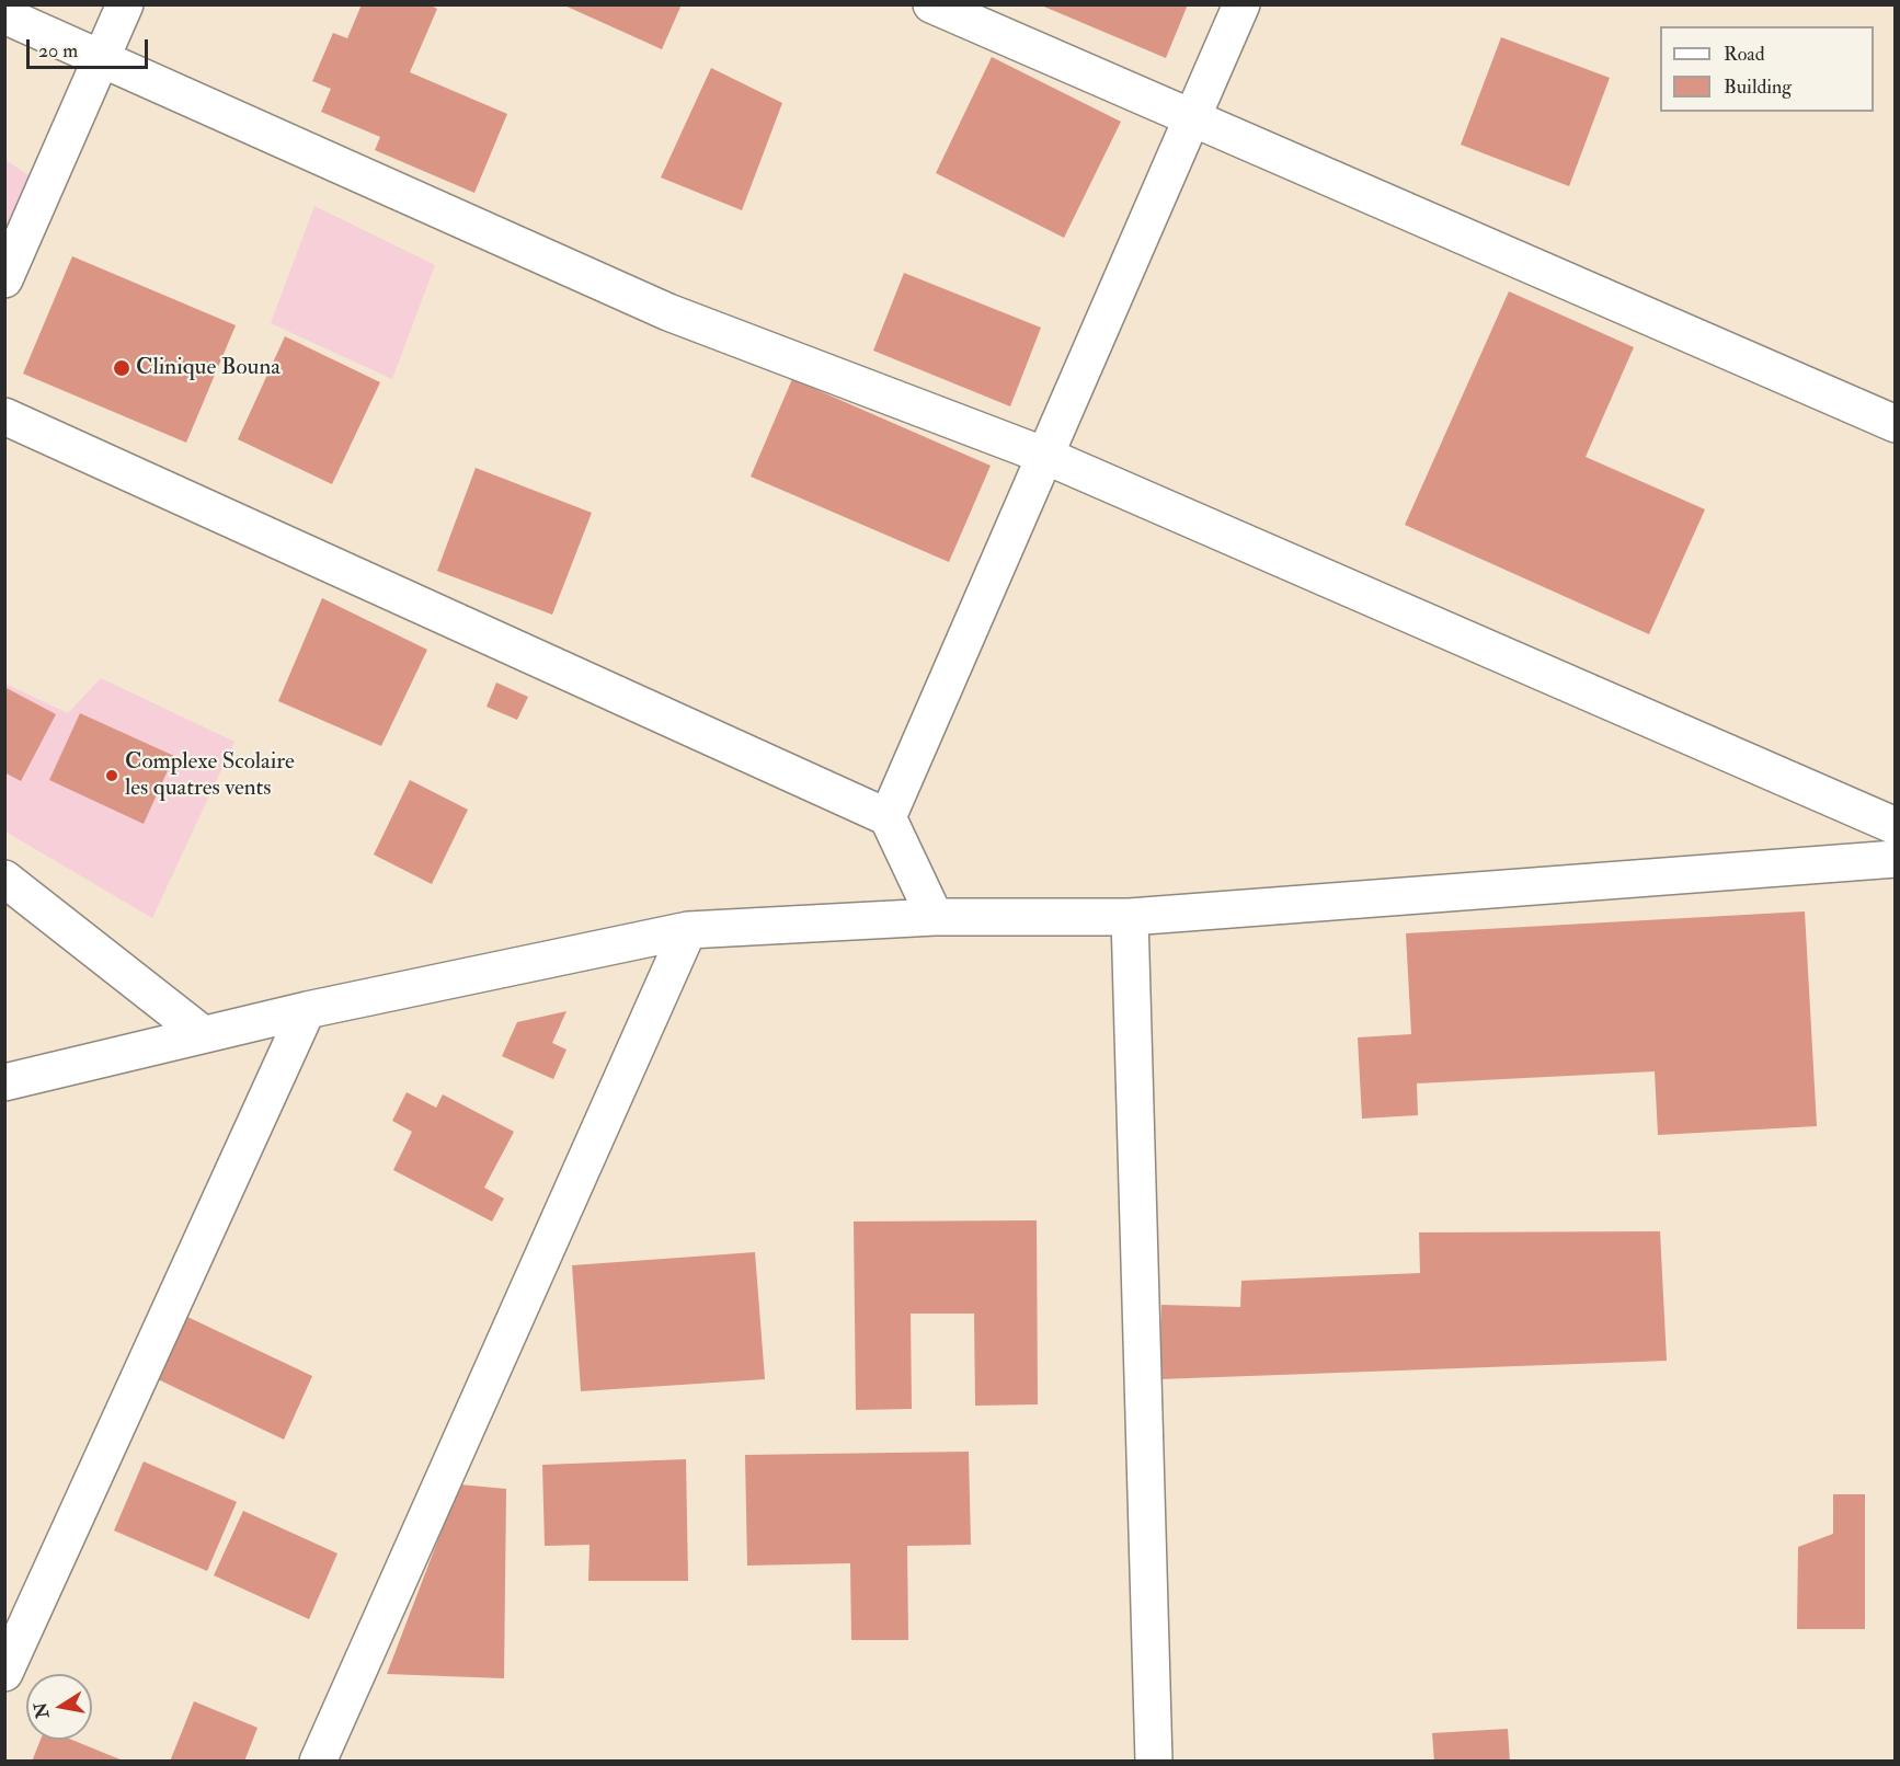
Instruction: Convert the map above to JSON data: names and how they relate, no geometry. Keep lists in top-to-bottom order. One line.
{"places":["Clinique Bouna","Complexe Scolaire les quatres vents"],"legend":["Road","Building"],"scale_bar":"20 m","north":"left"}
